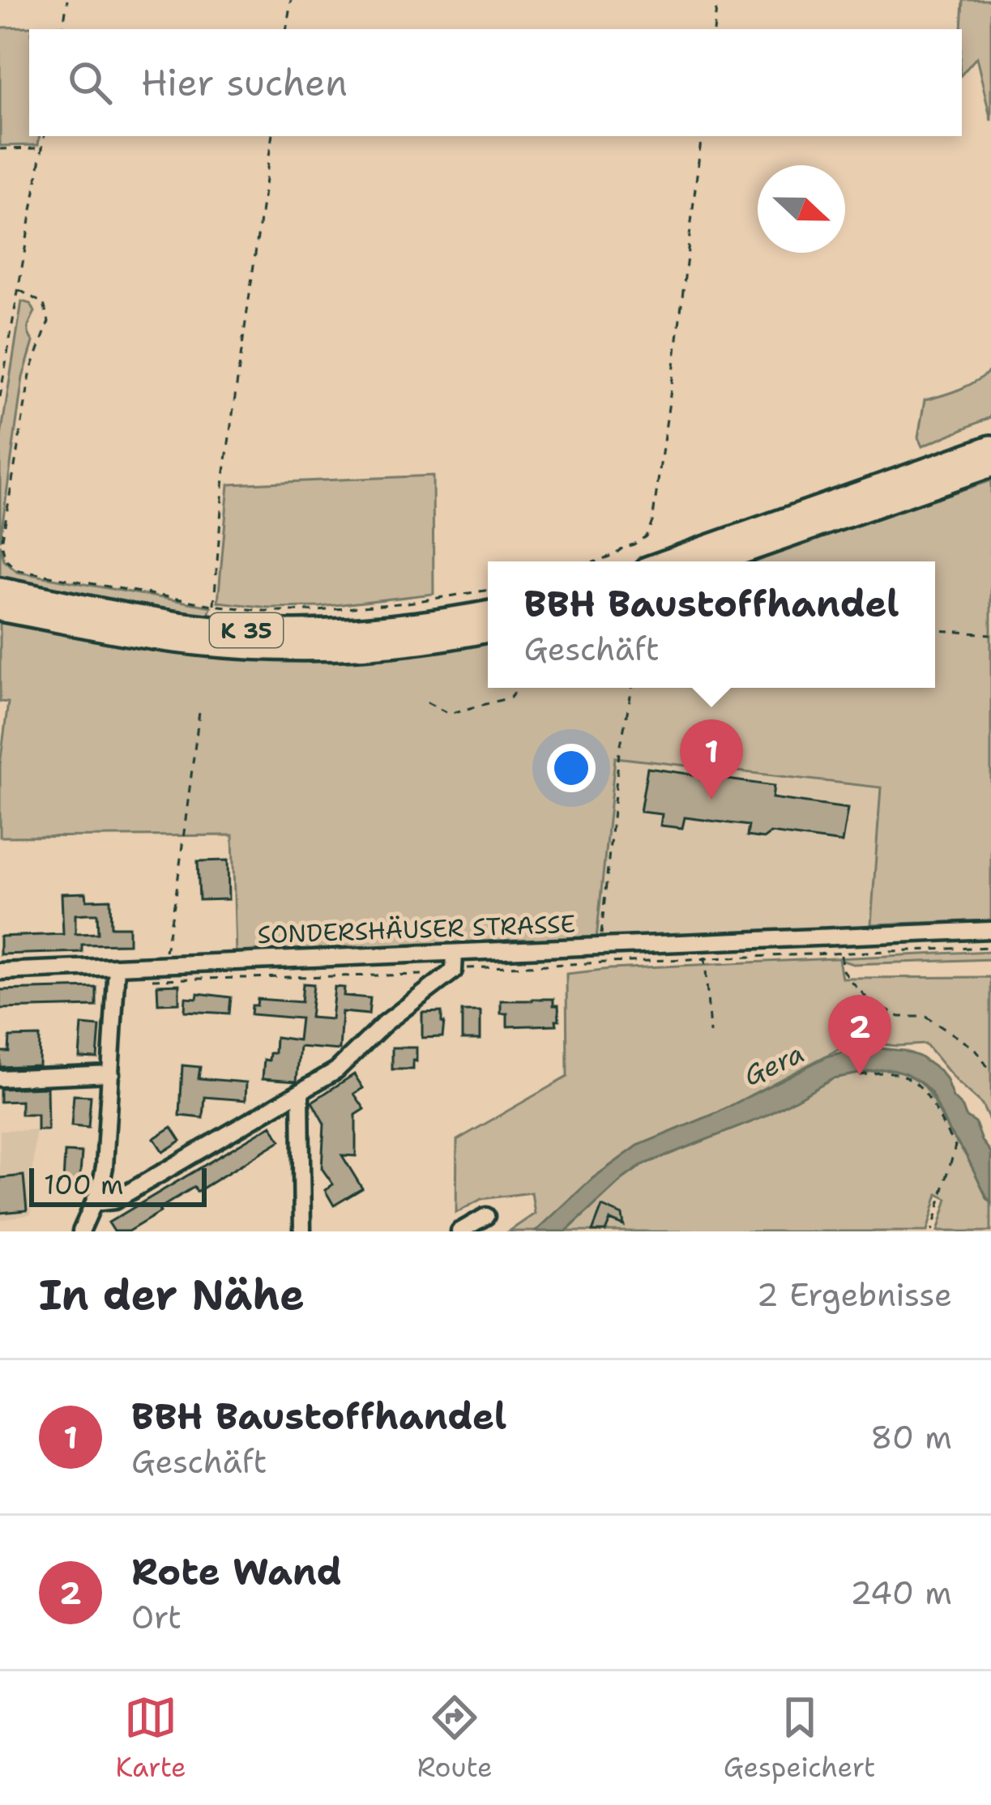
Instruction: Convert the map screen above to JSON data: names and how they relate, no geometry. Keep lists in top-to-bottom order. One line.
{"streets":{"highway":["K 35"],"street":["SONDERSHÄUSER STRASSE"]},"water":["Gera"],"scale_bar":"100 m","north":"right","page":{"search":"Hier suchen","popup":["BBH Baustoffhandel","Geschäft"],"pins":["1","2"],"scale":"100 m","heading":["In der Nähe","2 Ergebnisse"],"list":[{"mark":"1","name":"BBH Baustoffhandel","note":"Geschäft","value":"80 m"},{"mark":"2","name":"Rote Wand","note":"Ort","value":"240 m"}],"nav":["Karte","Route","Gespeichert"]}}
